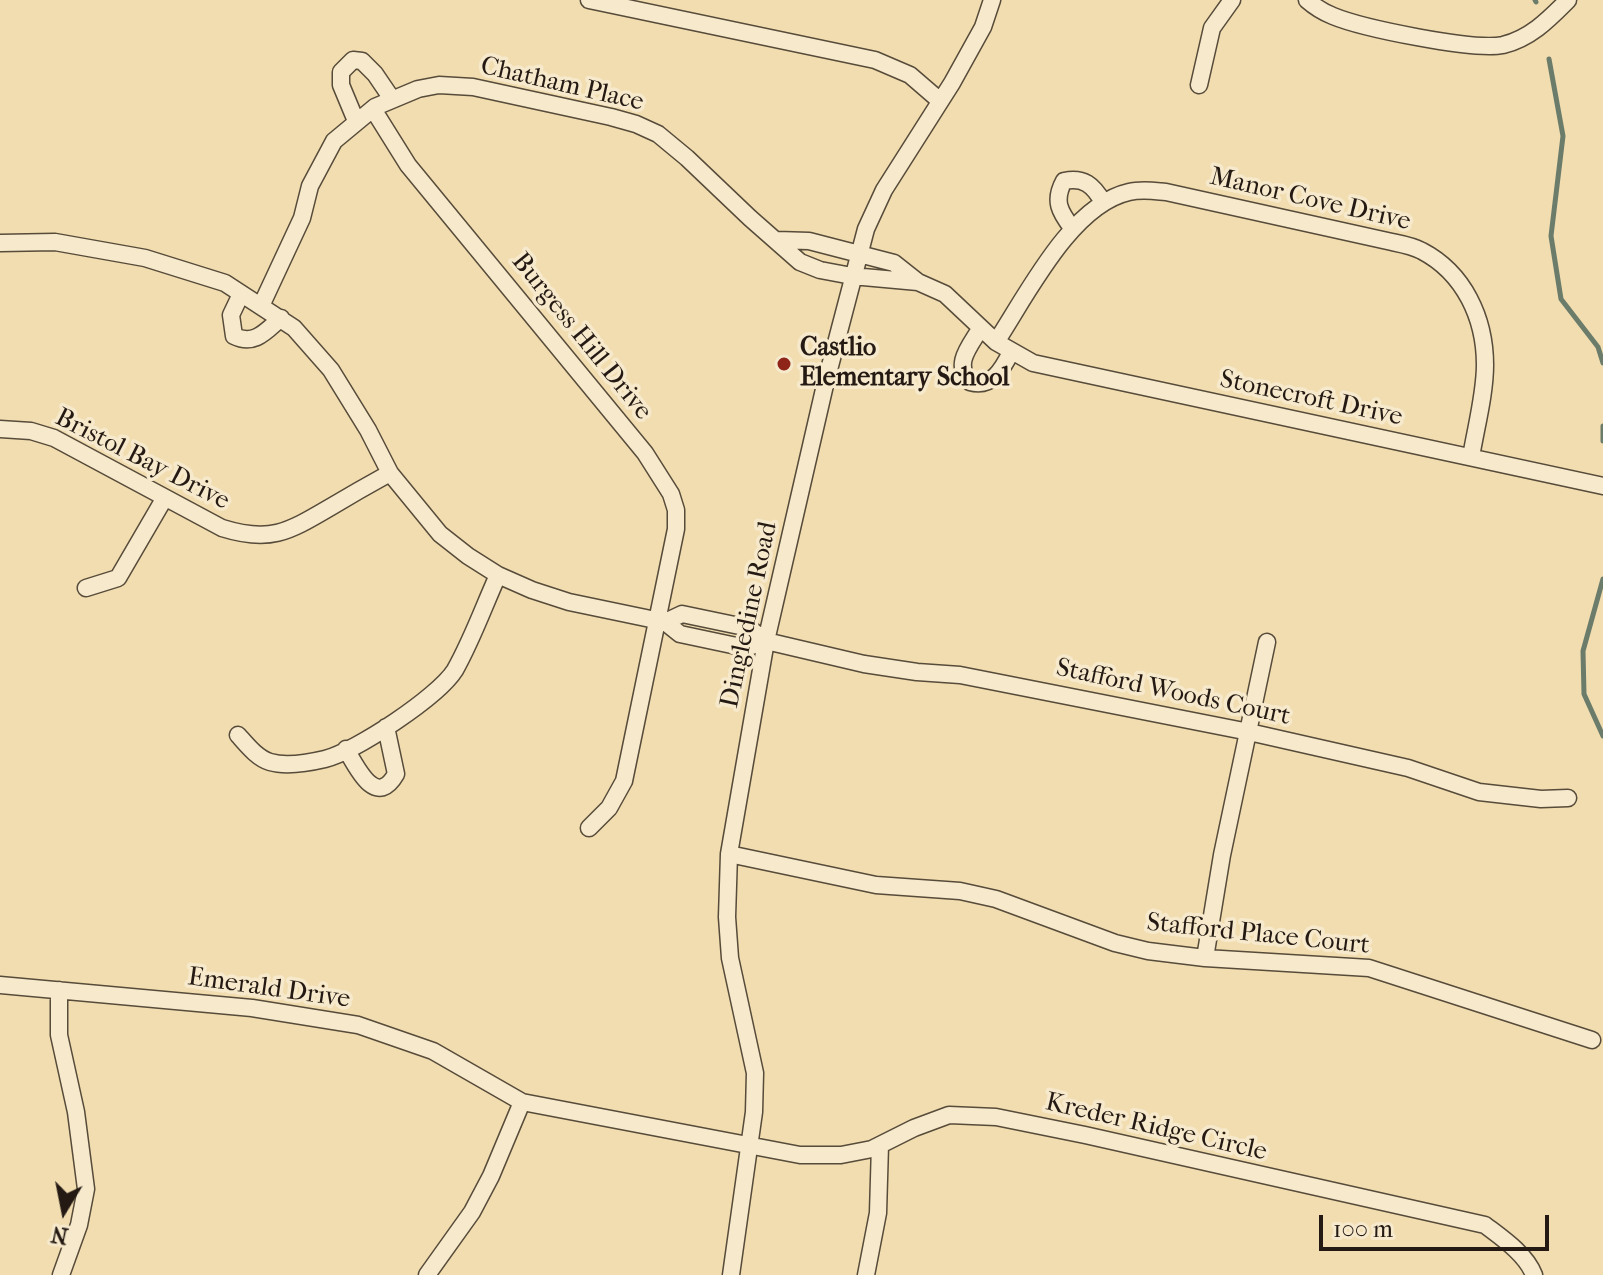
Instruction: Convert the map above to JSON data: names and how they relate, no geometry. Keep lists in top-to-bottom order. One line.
{"streets":{"street":["Chatham Place","Manor Cove Drive","Burgess Hill Drive","Stonecroft Drive","Bristol Bay Drive","Dingledine Road","Stafford Woods Court","Stafford Place Court","Emerald Drive","Kreder Ridge Circle"]},"crossings":[["Chatham Place","Burgess Hill Drive"],["Chatham Place","Stonecroft Drive"],["Chatham Place","Dingledine Road"],["Chatham Place","Stafford Woods Court"],["Manor Cove Drive","Stonecroft Drive"],["Burgess Hill Drive","Stafford Woods Court"],["Stonecroft Drive","Dingledine Road"],["Bristol Bay Drive","Stafford Woods Court"],["Dingledine Road","Stafford Woods Court"],["Dingledine Road","Stafford Place Court"],["Dingledine Road","Emerald Drive"],["Dingledine Road","Kreder Ridge Circle"],["Emerald Drive","Kreder Ridge Circle"]],"places":["Castlio Elementary School"],"scale_bar":"100 m","north":"bottom"}
